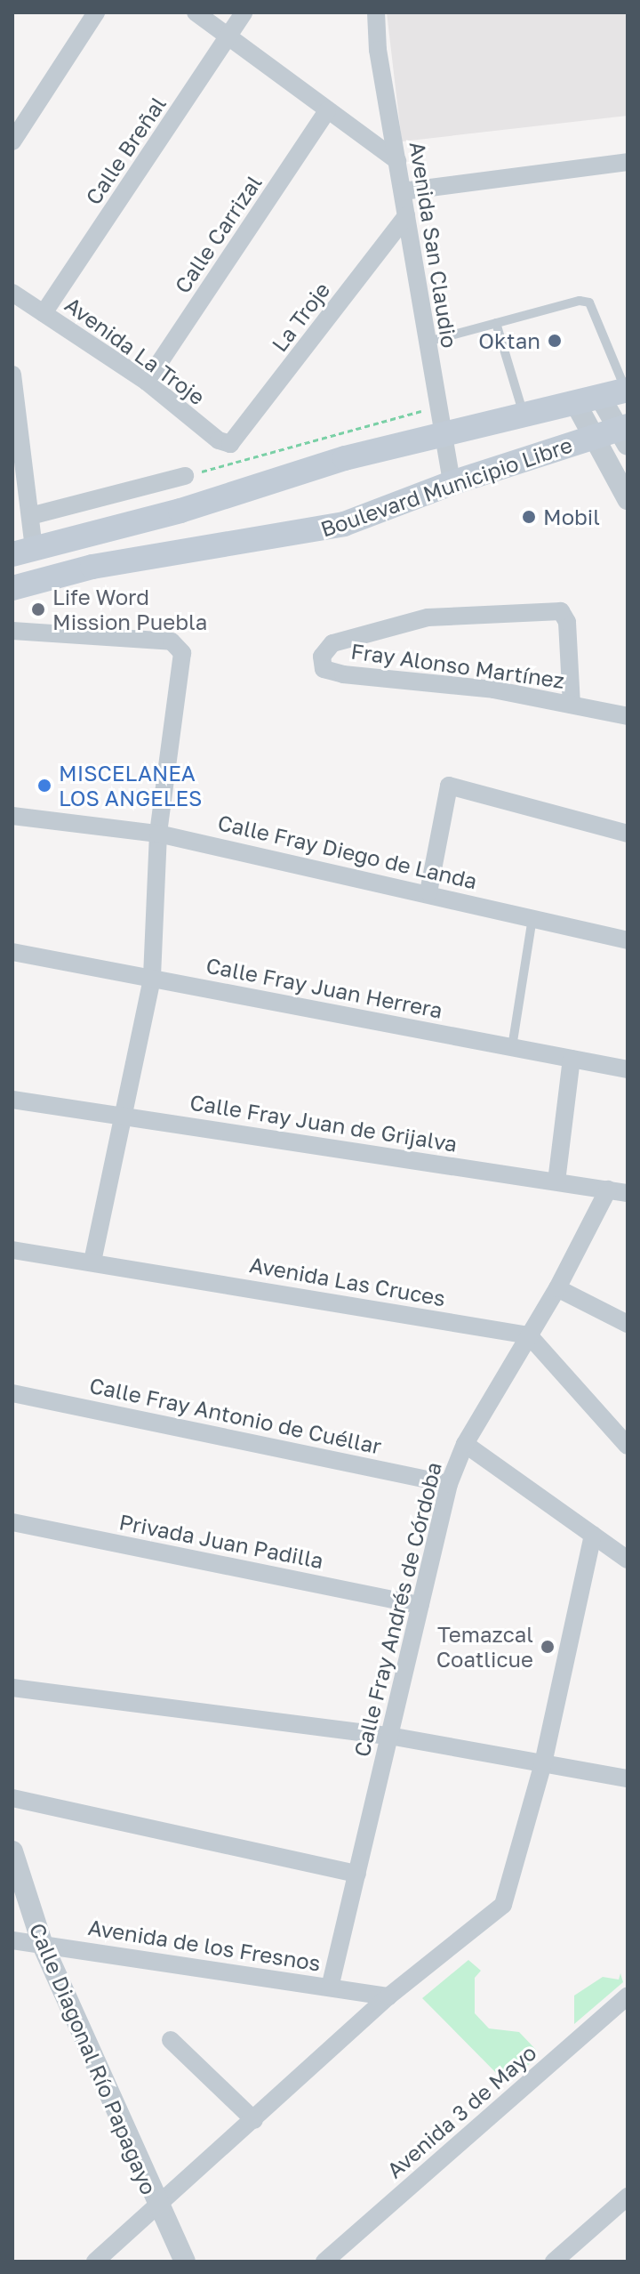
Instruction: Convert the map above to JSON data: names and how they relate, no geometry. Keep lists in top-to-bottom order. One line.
{"streets":{"main road":["Boulevard Municipio Libre"],"street":["Calle Breñal","Calle Carrizal","Avenida San Claudio","La Troje","Avenida La Troje","Fray Alonso Martínez","Calle Fray Diego de Landa","Calle Fray Juan Herrera","Calle Fray Juan de Grijalva","Avenida Las Cruces","Calle Fray Antonio de Cuéllar","Privada Juan Padilla","Calle Fray Andrés de Córdoba","Avenida de los Fresnos","Calle Diagonal Río Papagayo","Avenida 3 de Mayo"]},"crossings":[["Calle Breñal","Avenida La Troje"],["Calle Carrizal","Avenida La Troje"],["Avenida San Claudio","La Troje"],["Avenida San Claudio","Boulevard Municipio Libre"],["La Troje","Avenida La Troje"],["Calle Fray Juan de Grijalva","Calle Fray Andrés de Córdoba"],["Avenida Las Cruces","Calle Fray Andrés de Córdoba"],["Calle Fray Antonio de Cuéllar","Calle Fray Andrés de Córdoba"],["Privada Juan Padilla","Calle Fray Andrés de Córdoba"],["Calle Fray Andrés de Córdoba","Avenida de los Fresnos"],["Avenida de los Fresnos","Calle Diagonal Río Papagayo"]],"places":["Oktan","Mobil","Life Word Mission Puebla","MISCELANEA LOS ANGELES","Temazcal Coatlicue"]}
